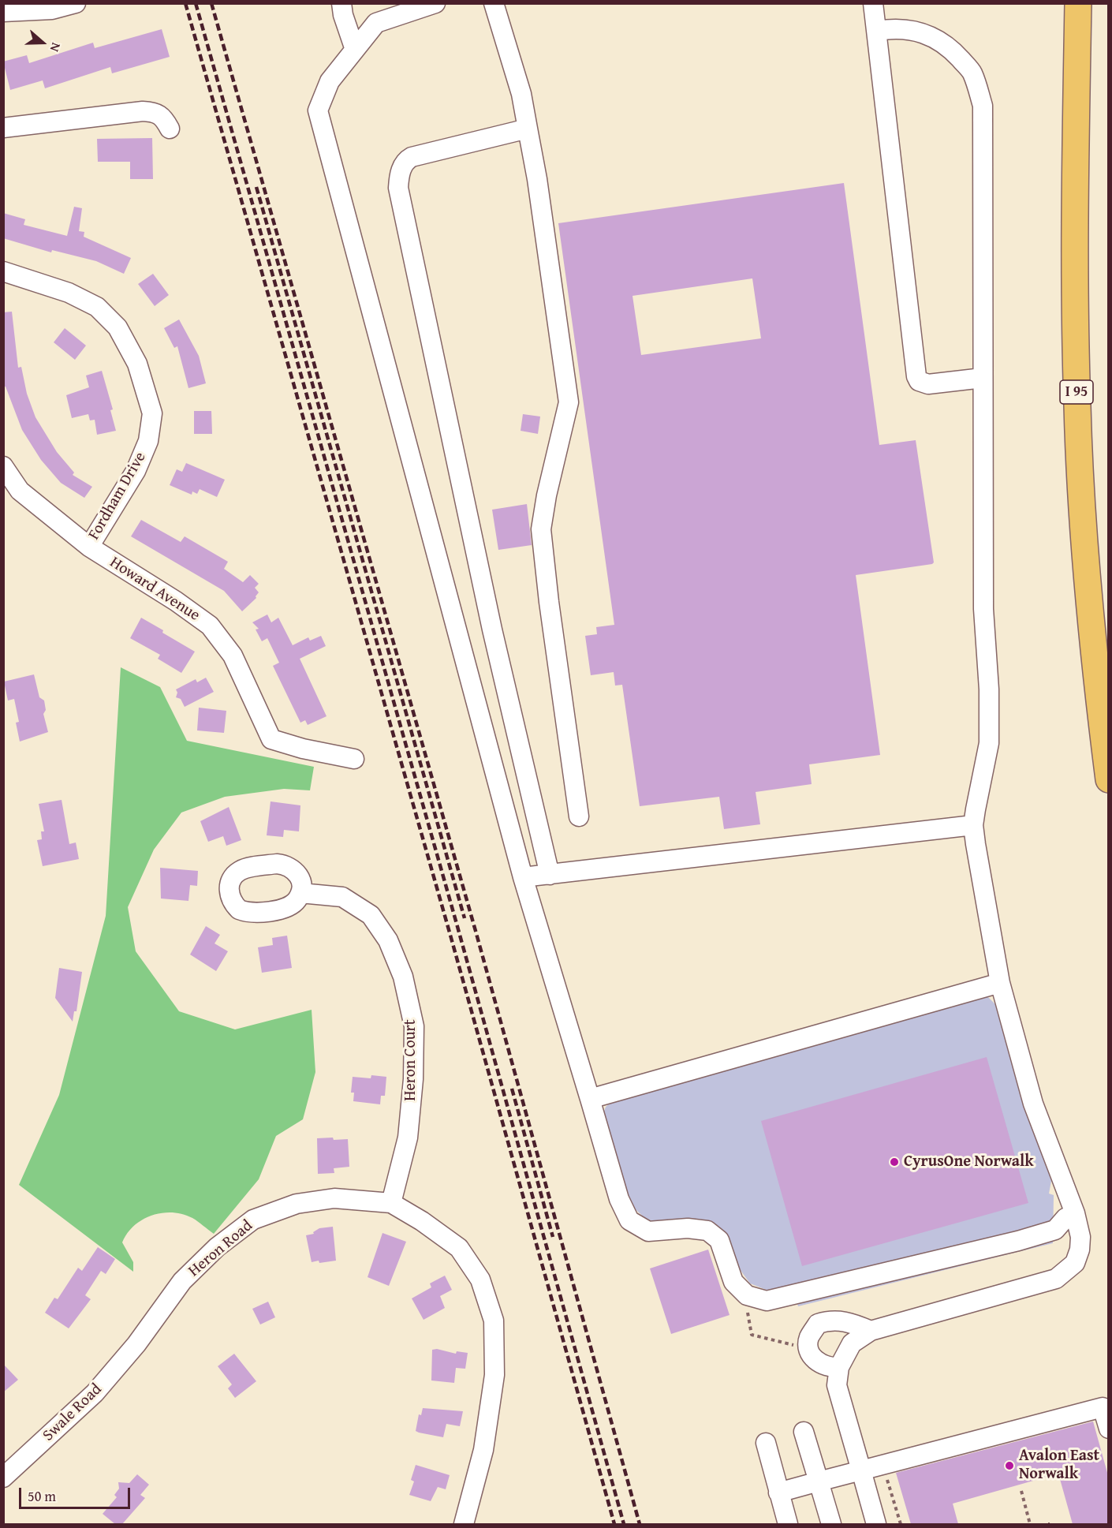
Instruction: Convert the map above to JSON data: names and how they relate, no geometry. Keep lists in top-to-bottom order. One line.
{"streets":{"highway":["I 95"],"street":["Fordham Drive","Howard Avenue","Heron Court","Heron Road","Swale Road"]},"crossings":[["Fordham Drive","Howard Avenue"],["Heron Court","Heron Road"],["Heron Road","Swale Road"]],"places":["CyrusOne Norwalk","Avalon East Norwalk"],"scale_bar":"50 m","north":"right"}
